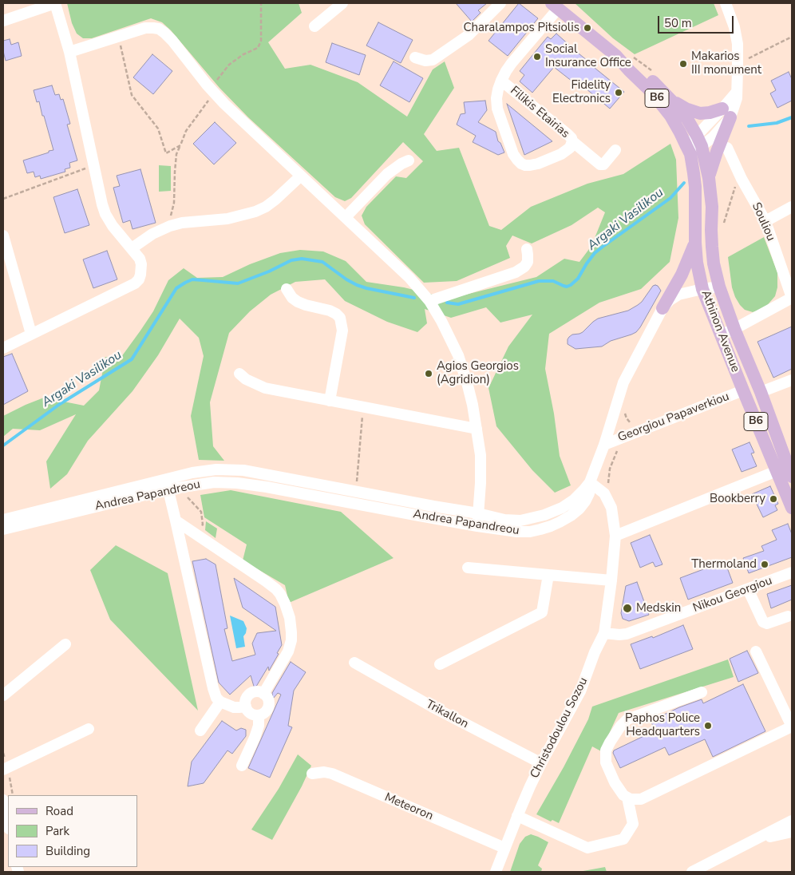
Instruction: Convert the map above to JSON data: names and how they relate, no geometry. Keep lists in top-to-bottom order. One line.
{"streets":{"main road":["B6","Athinon Avenue"],"street":["Filikis Etairias","Souliou","Georgiou Papaverkiou","Andrea Papandreou","Nikou Georgiou","Trikallon","Christodoulou Sozou","Meteoron"]},"crossings":[["B6","Filikis Etairias"],["B6","Athinon Avenue"],["Athinon Avenue","Georgiou Papaverkiou"],["Andrea Papandreou","Christodoulou Sozou"],["Nikou Georgiou","Christodoulou Sozou"],["Trikallon","Christodoulou Sozou"],["Christodoulou Sozou","Meteoron"]],"water":["Argaki Vasilikou"],"places":["Charalampos Pitsiolis","Social Insurance Office","Makarios III monument","Fidelity Electronics","Agios Georgios (Agridion)","Bookberry","Thermoland","Medskin","Paphos Police Headquarters"],"legend":["Road","Park","Building"],"scale_bar":"50 m"}
